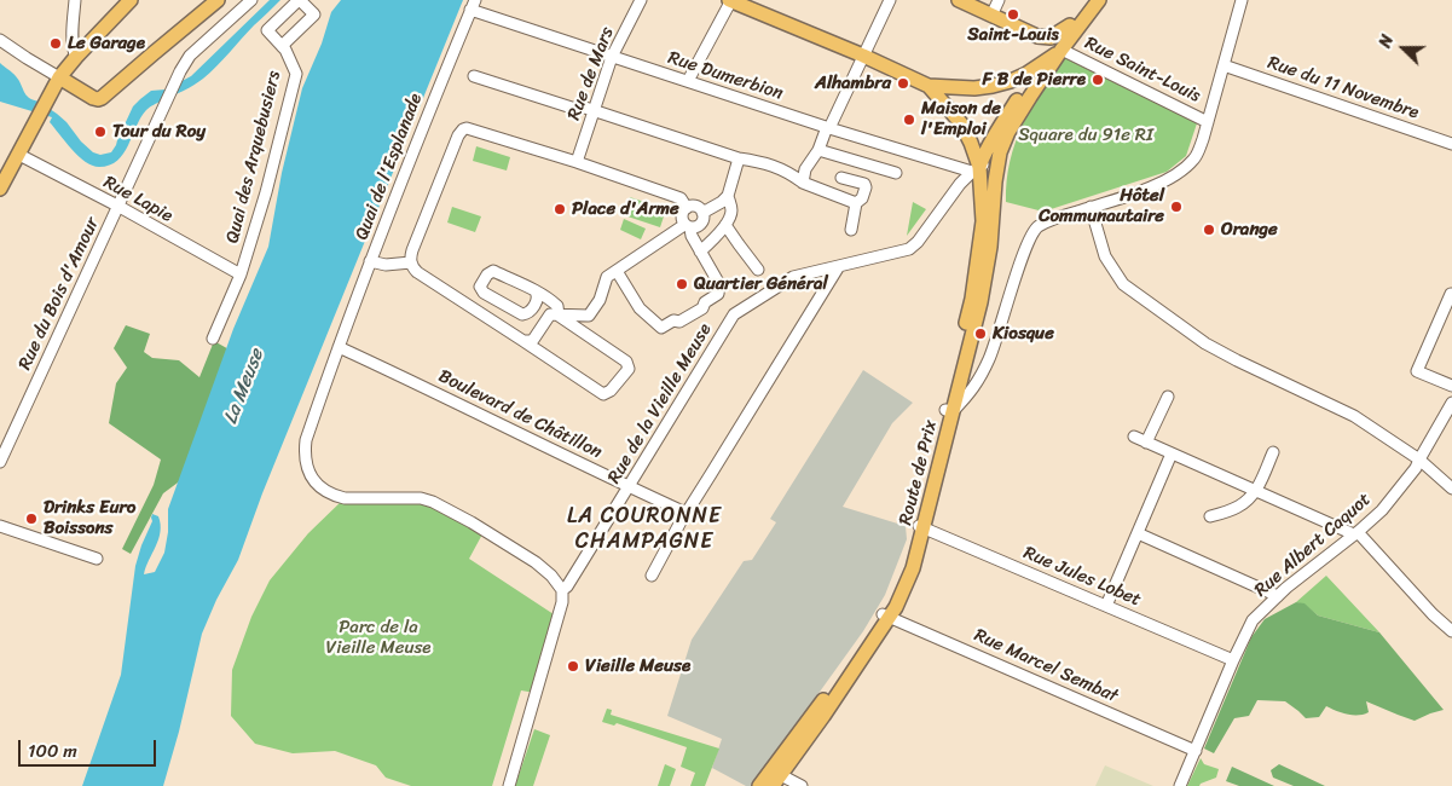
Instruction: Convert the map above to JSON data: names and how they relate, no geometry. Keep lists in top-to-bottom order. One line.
{"streets":{"main road":["Rue Saint-Louis","Route de Prix"],"street":["Rue de Mars","Rue Dumerbion","Rue du 11 Novembre","Quai des Arquebusiers","Quai de l'Esplanade","Rue Lapie","Rue du Bois d'Amour","Rue de la Vieille Meuse","Boulevard de Châtillon","Rue Albert Caquot","Rue Jules Lobet","Rue Marcel Sembat"]},"crossings":[["Rue de Mars","Rue Dumerbion"],["Rue Dumerbion","Quai de l'Esplanade"],["Rue Dumerbion","Rue de la Vieille Meuse"],["Rue Dumerbion","Route de Prix"],["Quai des Arquebusiers","Rue Lapie"],["Quai de l'Esplanade","Rue de la Vieille Meuse"],["Quai de l'Esplanade","Boulevard de Châtillon"],["Rue Lapie","Rue du Bois d'Amour"],["Rue de la Vieille Meuse","Boulevard de Châtillon"],["Rue de la Vieille Meuse","Route de Prix"],["Route de Prix","Rue Jules Lobet"],["Route de Prix","Rue Marcel Sembat"],["Rue Albert Caquot","Rue Jules Lobet"],["Rue Albert Caquot","Rue Marcel Sembat"]],"districts":["LA COURONNE CHAMPAGNE"],"water":["La Meuse"],"parks":["Square du 91e RI","Parc de la Vieille Meuse"],"places":["Saint-Louis","Le Garage","F B de Pierre","Alhambra","Maison de l'Emploi","Tour du Roy","Hôtel Communautaire","Place d'Arme","Orange","Quartier Général","Kiosque","Drinks Euro Boissons","Vieille Meuse"],"scale_bar":"100 m","north":"left"}
